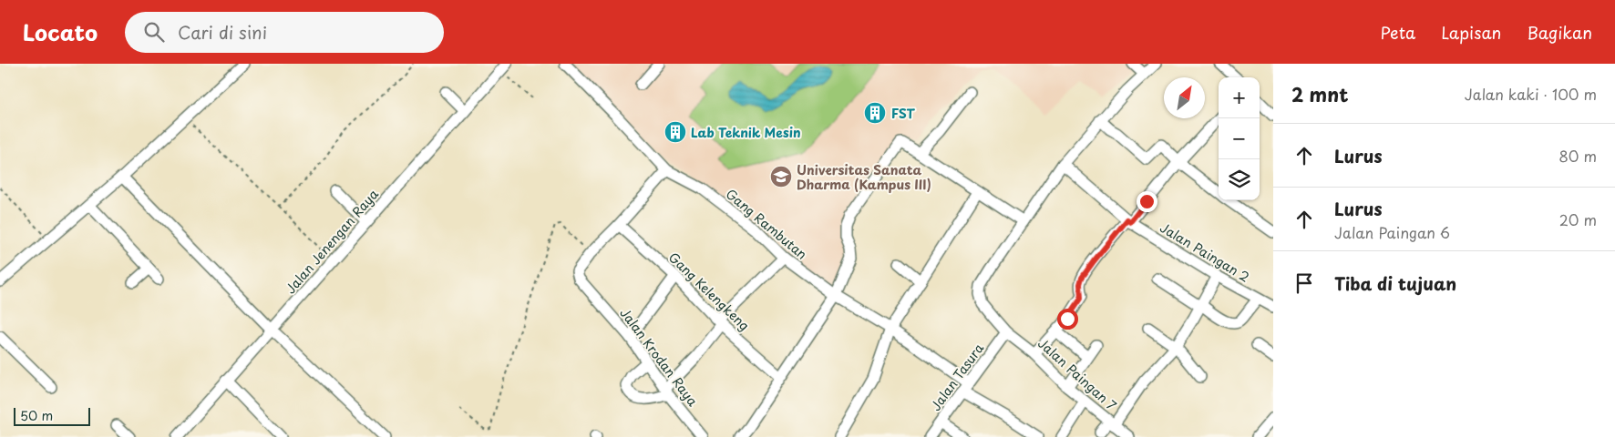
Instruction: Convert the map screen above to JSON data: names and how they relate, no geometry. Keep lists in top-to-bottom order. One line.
{"streets":{"street":["Gang Rambutan","Jalan Jenengan Raya","Jalan Paingan 2","Gang Kelengkeng","Jalan Krodan Raya","Jalan Paingan 7","Jalan Tasura"]},"crossings":[["Gang Rambutan","Jalan Krodan Raya"],["Gang Rambutan","Jalan Tasura"],["Jalan Paingan 2","Jalan Paingan 7"],["Gang Kelengkeng","Jalan Krodan Raya"],["Jalan Paingan 7","Jalan Tasura"]],"places":{"building":["FST","Lab Teknik Mesin"],"school or university":["Universitas Sanata Dharma (Kampus III)"]},"scale_bar":"50 m","north":"top right","page":{"header":"Locato","search":"Cari di sini","nav":["Peta","Lapisan","Bagikan"],"heading":["2 mnt","Jalan kaki · 100 m"],"map_buttons":["+","−"],"list":[["Lurus","80 m"],["Lurus","Jalan Paingan 6","20 m"],"Tiba di tujuan"],"scale":"50 m"}}
